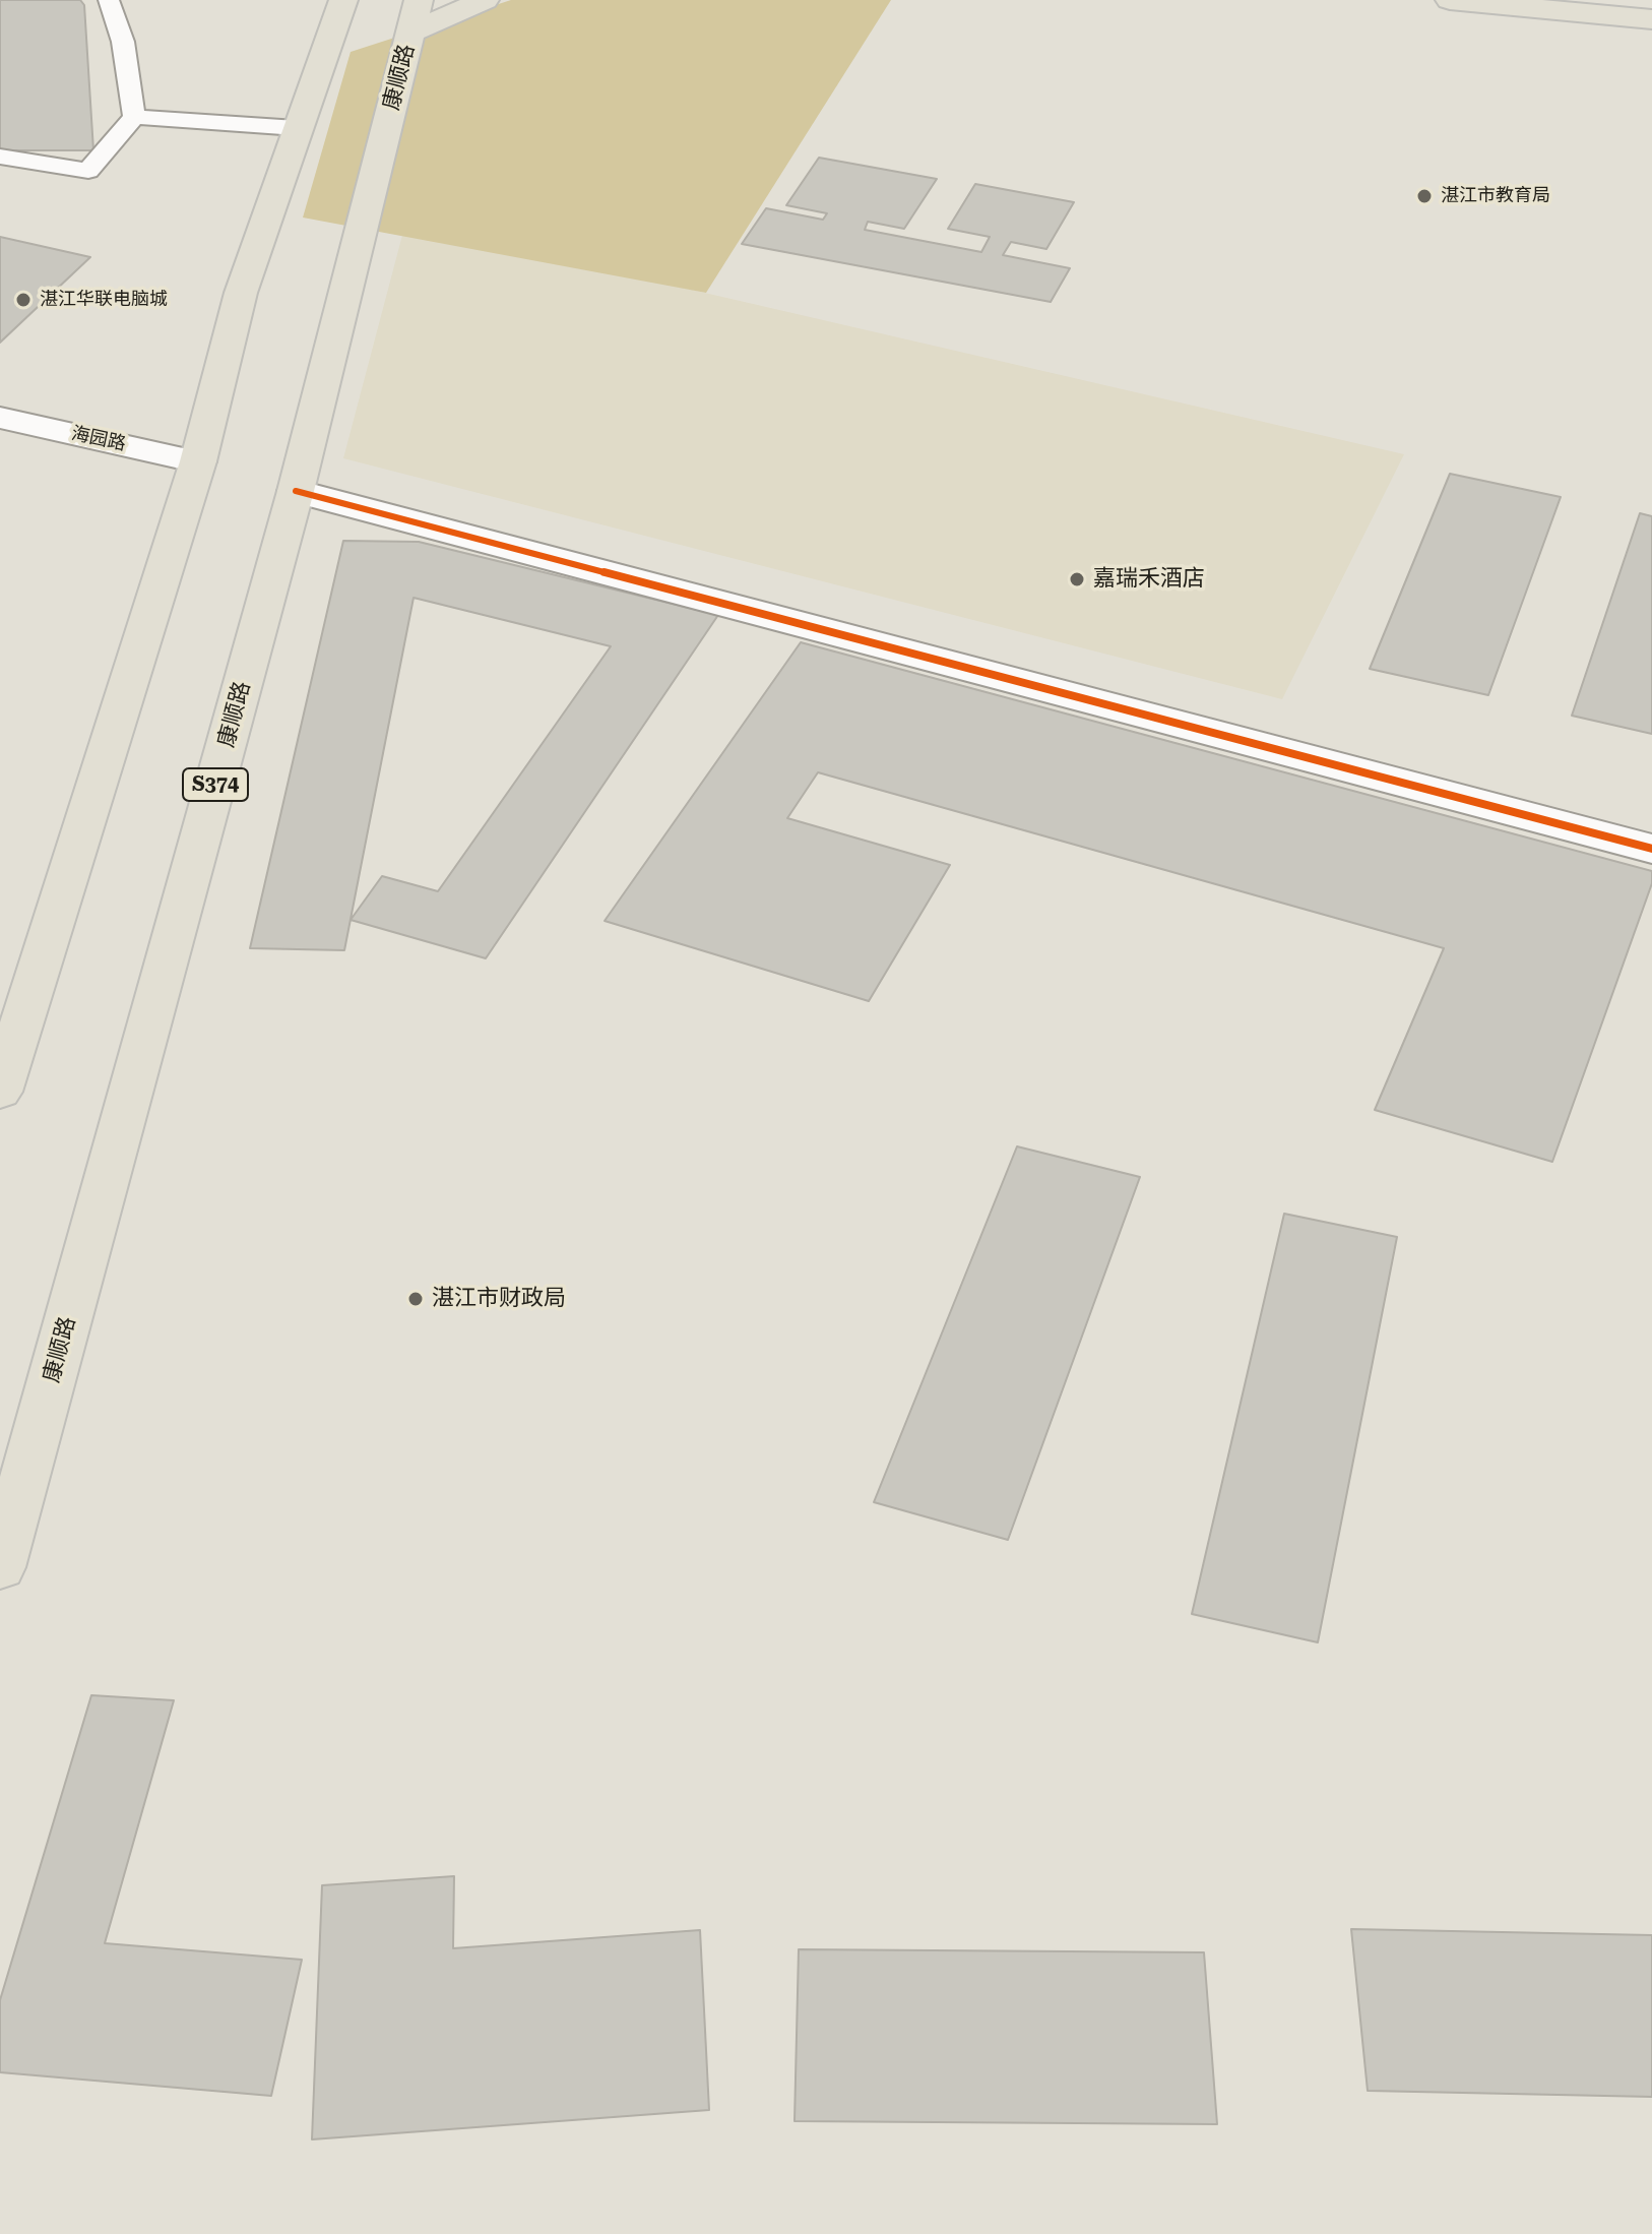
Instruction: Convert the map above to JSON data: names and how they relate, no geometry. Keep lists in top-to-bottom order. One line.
{"streets":{"main road":["康顺路","S374"],"street":["海园路"]},"places":["湛江市教育局","湛江华联电脑城","嘉瑞禾酒店","湛江市财政局"]}
